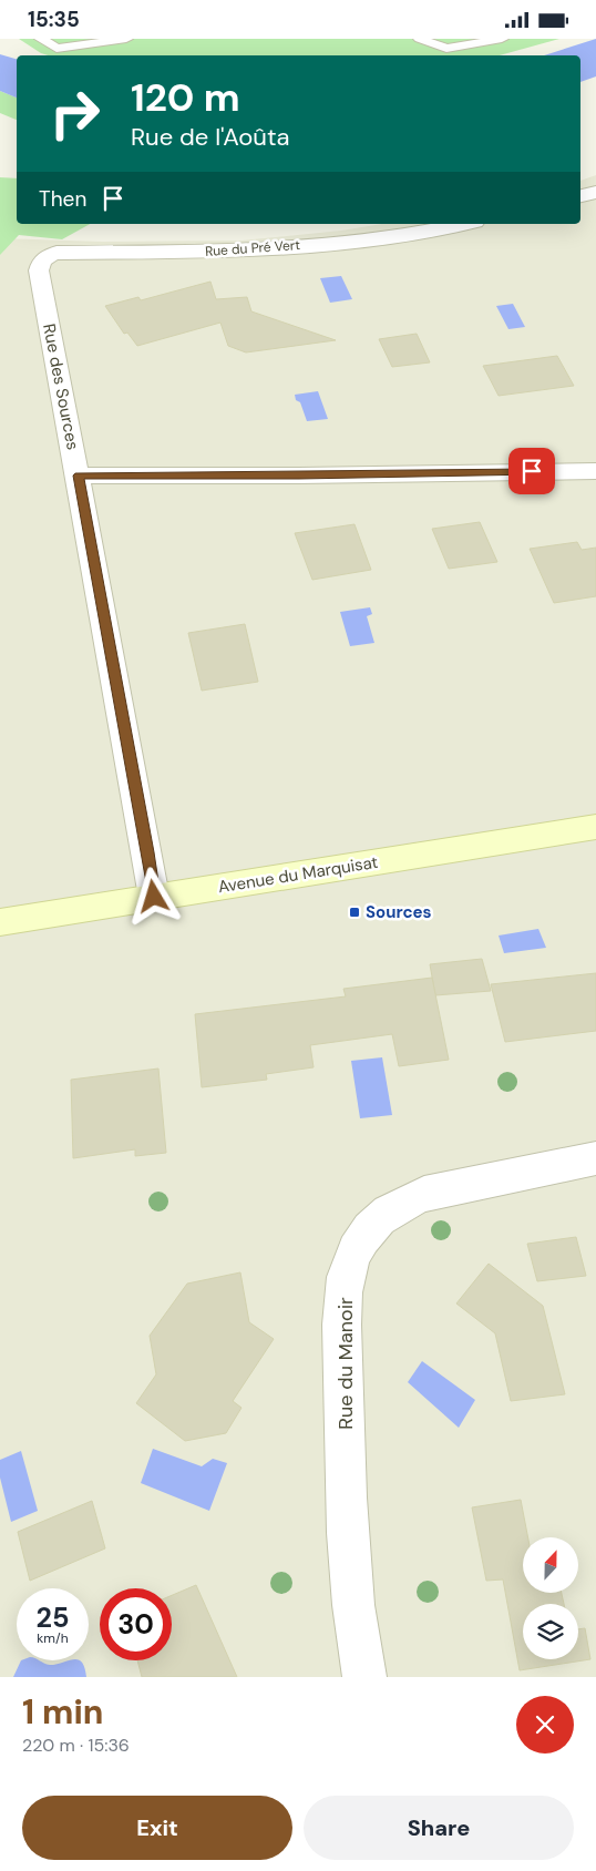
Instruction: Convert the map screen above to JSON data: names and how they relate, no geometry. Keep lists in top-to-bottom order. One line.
{"streets":{"main road":["Avenue du Marquisat"],"street":["Rue du Pré Vert","Rue des Sources","Rue du Manoir"]},"crossings":[["Rue du Pré Vert","Rue des Sources"],["Rue des Sources","Avenue du Marquisat"]],"places":{"transit":["Sources"]},"north":"top","page":{"status":"15:35","turn":["120 m","Rue de l'Aoûta"],"then":"Then","speed":"25 km/h","limit":"30","heading":["1 min","220 m · 15:36"],"buttons":["Exit","Share"]}}
